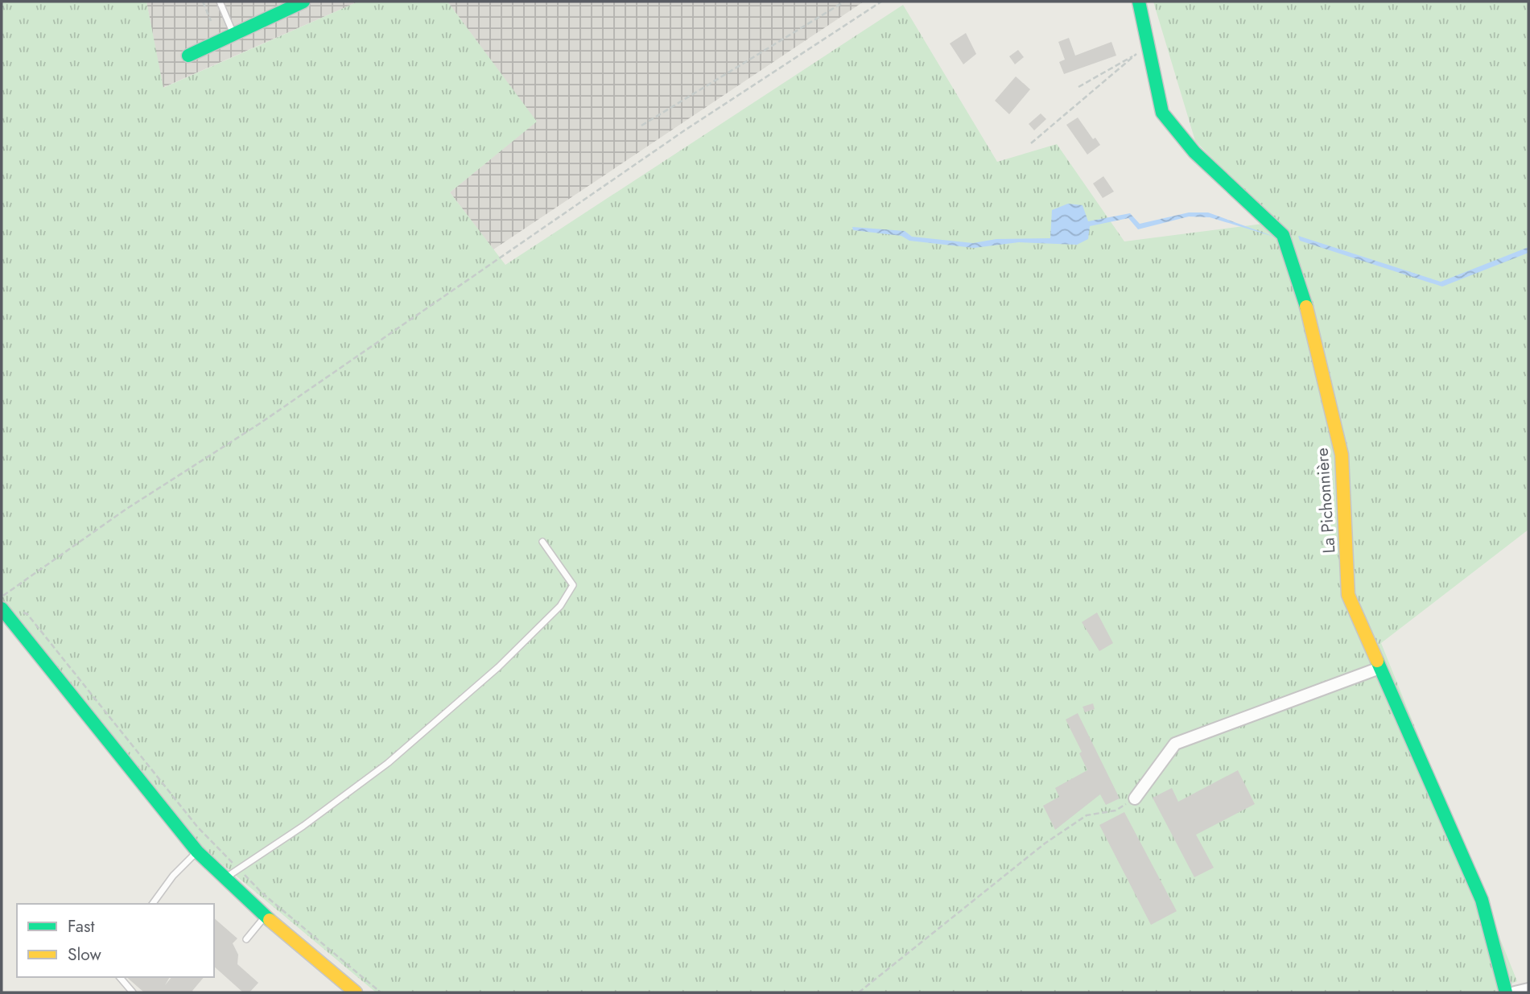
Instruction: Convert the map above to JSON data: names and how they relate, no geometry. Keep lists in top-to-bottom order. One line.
{"streets":{"street":["La Pichonnière"]},"legend":["Fast","Slow"]}
